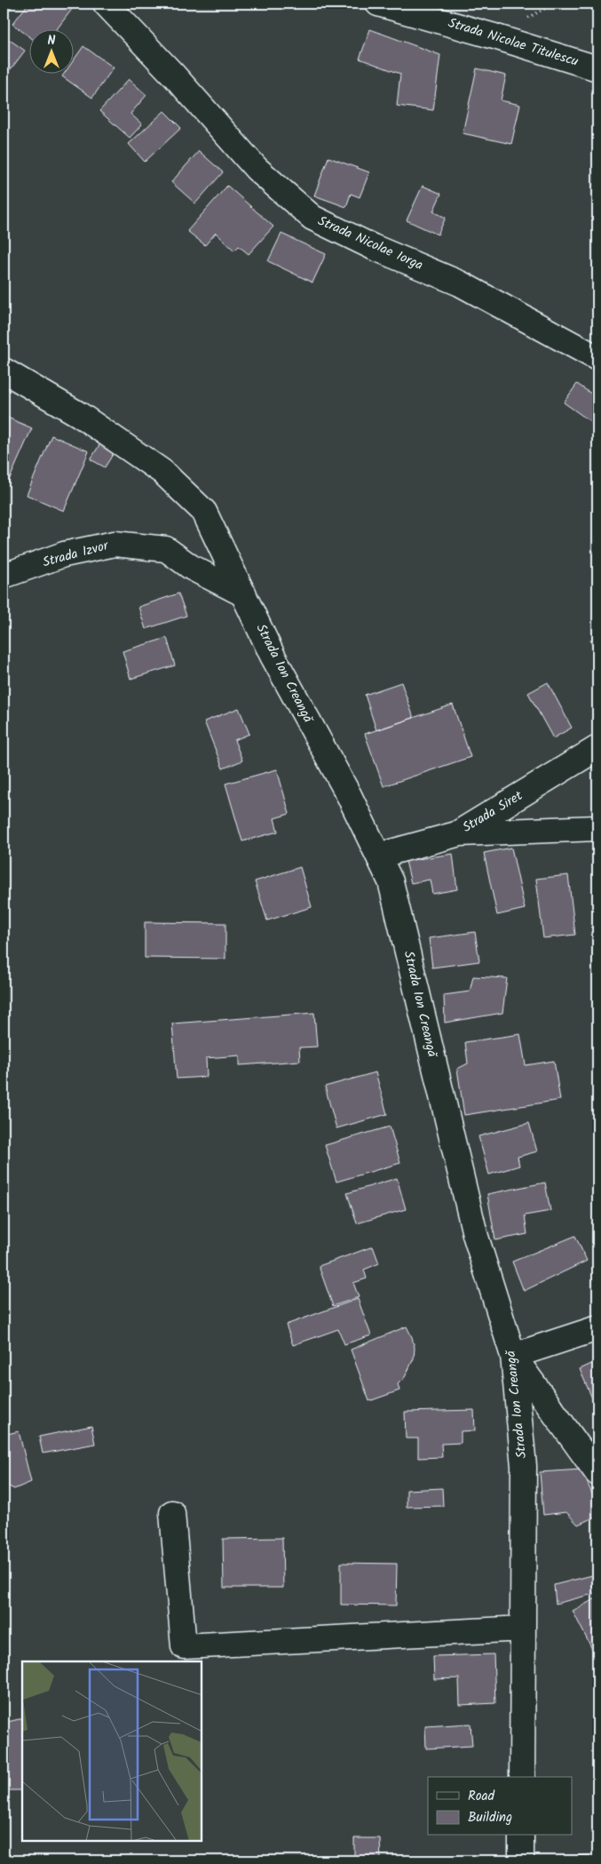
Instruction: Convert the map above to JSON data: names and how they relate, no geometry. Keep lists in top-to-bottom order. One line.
{"streets":{"street":["Strada Nicolae Titulescu","Strada Nicolae Iorga","Strada Izvor","Strada Ion Creangă","Strada Siret"]},"crossings":[["Strada Izvor","Strada Ion Creangă"],["Strada Ion Creangă","Strada Siret"]],"legend":["Road","Building"],"north":"top"}
